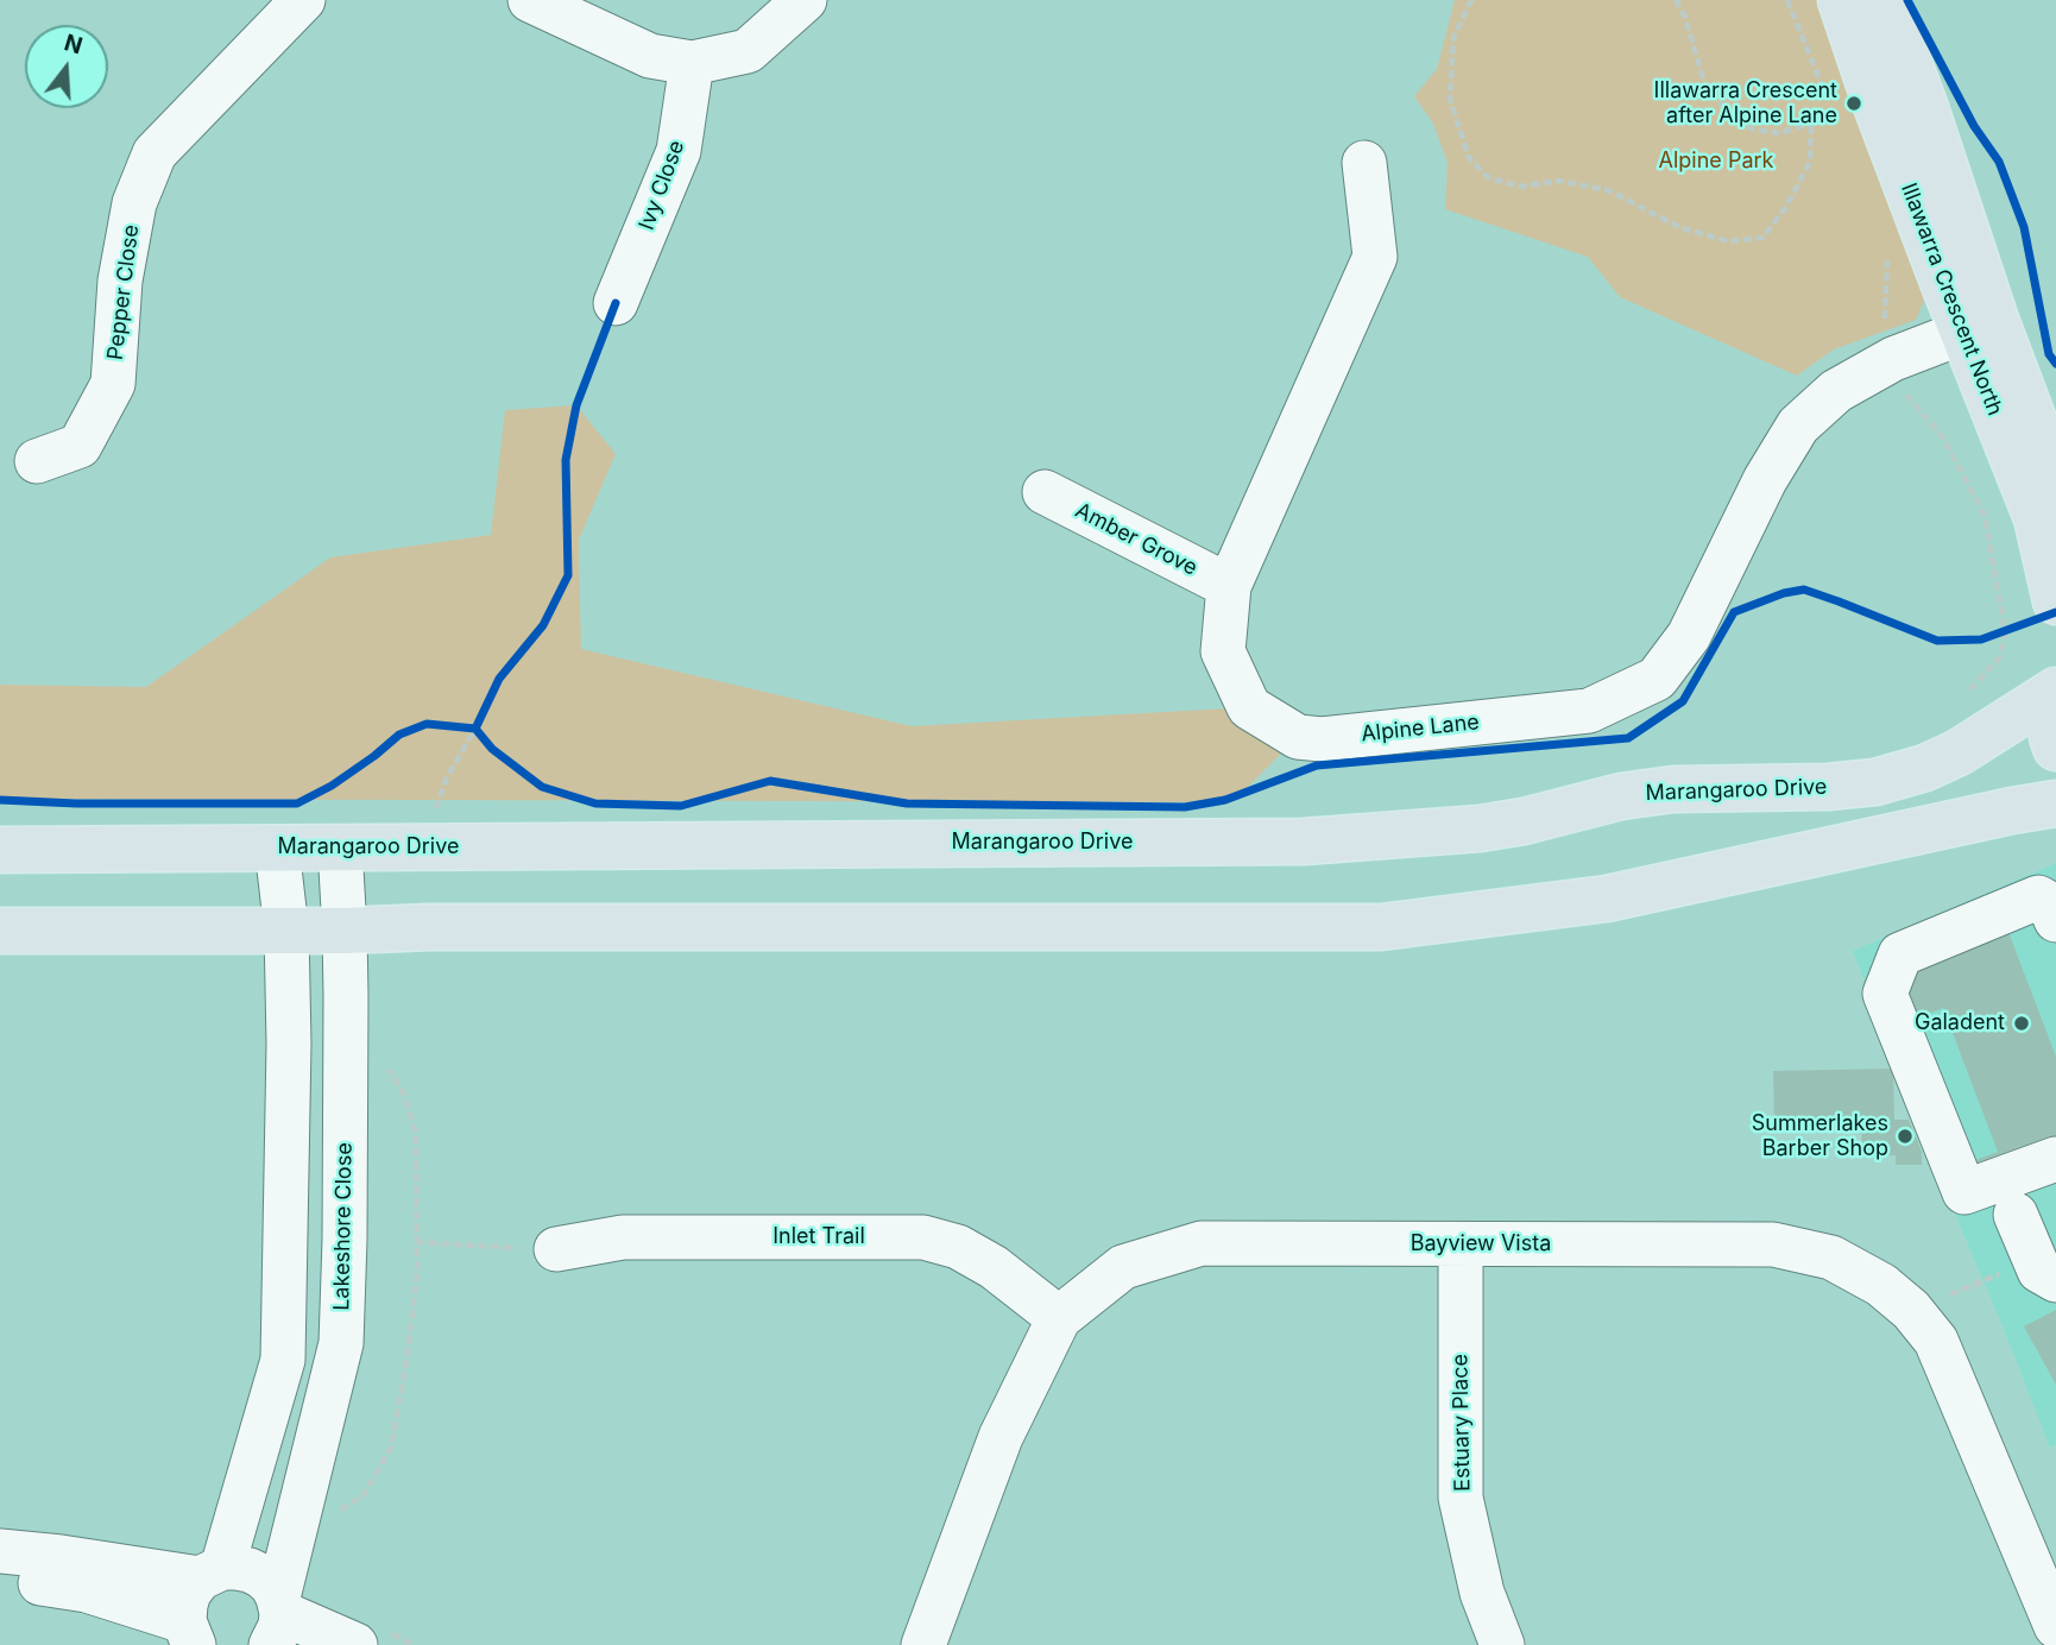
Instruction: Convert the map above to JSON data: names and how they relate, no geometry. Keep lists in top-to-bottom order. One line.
{"streets":{"main road":["Illawarra Crescent North","Marangaroo Drive"],"street":["Ivy Close","Pepper Close","Amber Grove","Alpine Lane","Lakeshore Close","Inlet Trail","Bayview Vista","Estuary Place"]},"crossings":[["Illawarra Crescent North","Alpine Lane"],["Amber Grove","Alpine Lane"],["Marangaroo Drive","Lakeshore Close"],["Inlet Trail","Bayview Vista"],["Bayview Vista","Estuary Place"]],"parks":["Alpine Park"],"places":["Illawarra Crescent after Alpine Lane","Galadent","Summerlakes Barber Shop"],"north":"top"}
